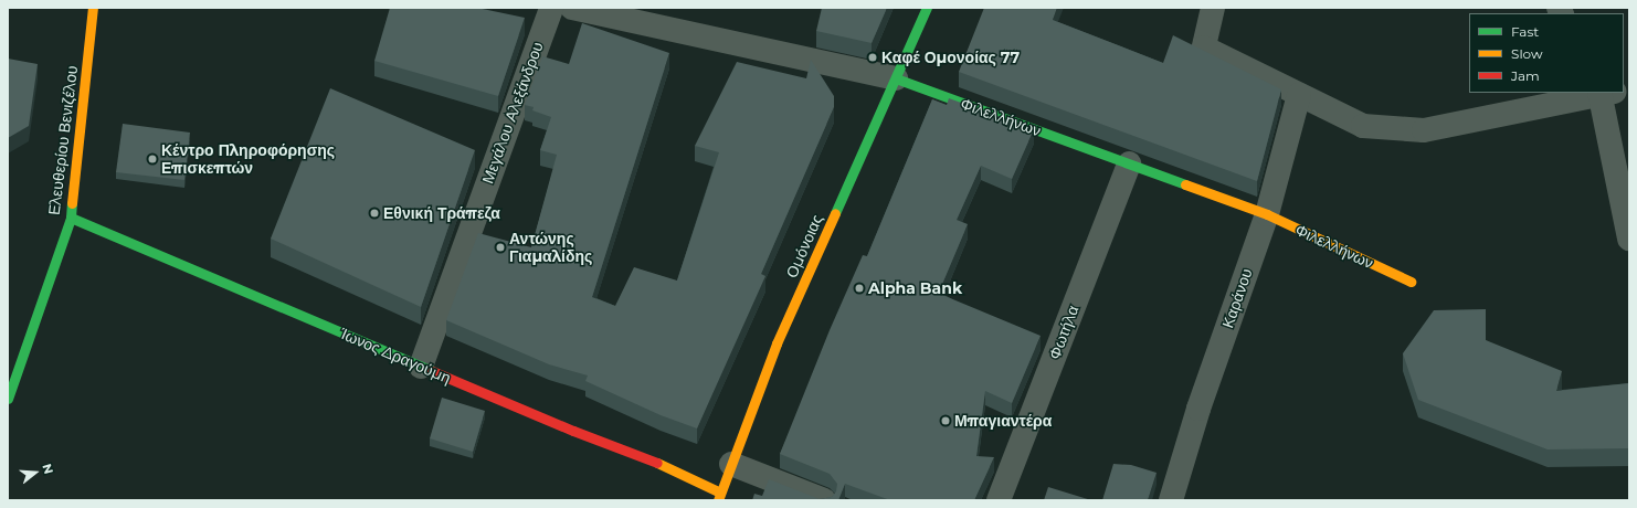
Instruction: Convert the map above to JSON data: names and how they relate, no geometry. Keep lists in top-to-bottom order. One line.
{"streets":{"main road":["Φιλελλήνων","Ελευθερίου Βενιζέλου","Ομόνοιας","Ίωνος Δραγούμη"],"street":["Μεγάλου Αλεξάνδρου","Καράνου","Φωτήλα"]},"crossings":[["Μεγάλου Αλεξάνδρου","Ίωνος Δραγούμη"],["Φιλελλήνων","Ομόνοιας"],["Φιλελλήνων","Καράνου"],["Φιλελλήνων","Φωτήλα"],["Ελευθερίου Βενιζέλου","Ίωνος Δραγούμη"],["Ομόνοιας","Ίωνος Δραγούμη"]],"places":["Καφέ Ομονοίας 77","Κέντρο Πληροφόρησης Επισκεπτών","Εθνική Τράπεζα","Αντώνης Γιαμαλίδης","Alpha Bank","Μπαγιαντέρα"],"legend":["Fast","Slow","Jam"],"north":"right"}
